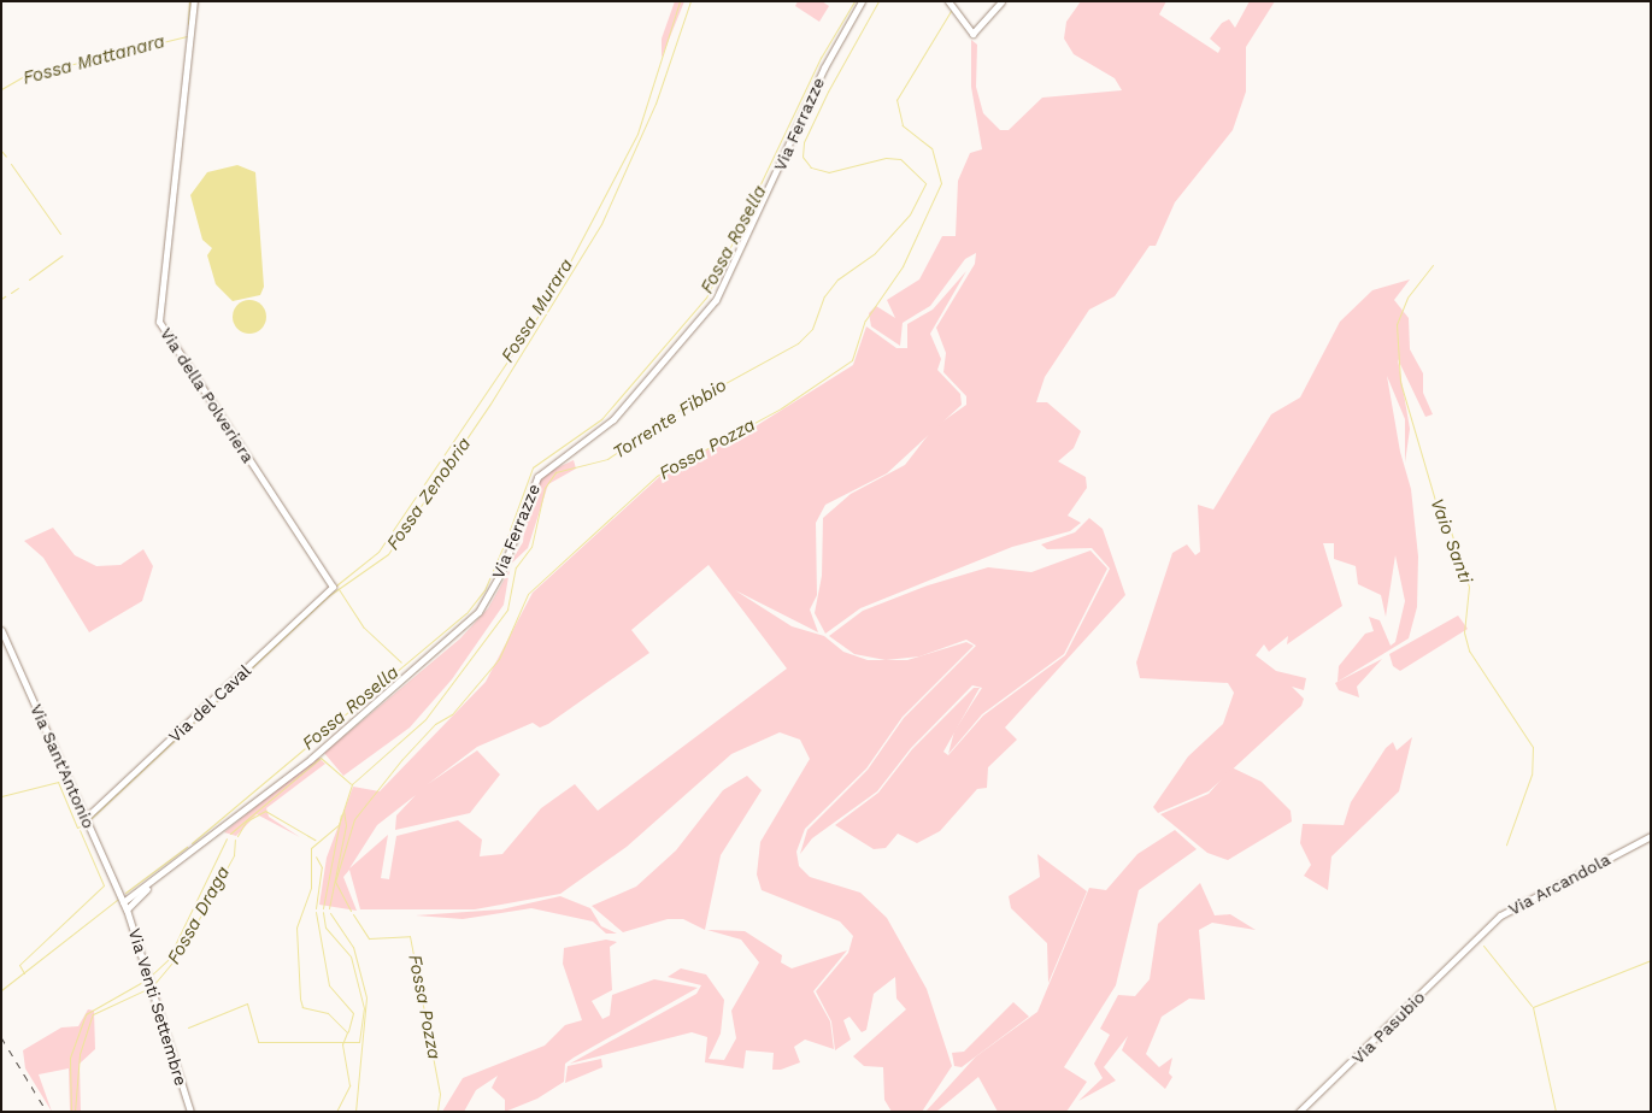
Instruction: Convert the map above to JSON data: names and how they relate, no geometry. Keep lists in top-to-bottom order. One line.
{"streets":{"street":["Via Ferrazze","Via della Polveriera","Via del Caval","Via Sant'Antonio","Via Arcandola","Via Venti Settembre","Via Pasubio"]},"crossings":[["Via della Polveriera","Via del Caval"],["Via del Caval","Via Sant'Antonio"],["Via Sant'Antonio","Via Venti Settembre"],["Via Arcandola","Via Pasubio"]],"water":["Fossa Mattanara","Fossa Rosella","Fossa Murara","Torrente Fibbio","Fossa Pozza","Fossa Zenobria","Vaio Santi","Fossa Draga"]}
